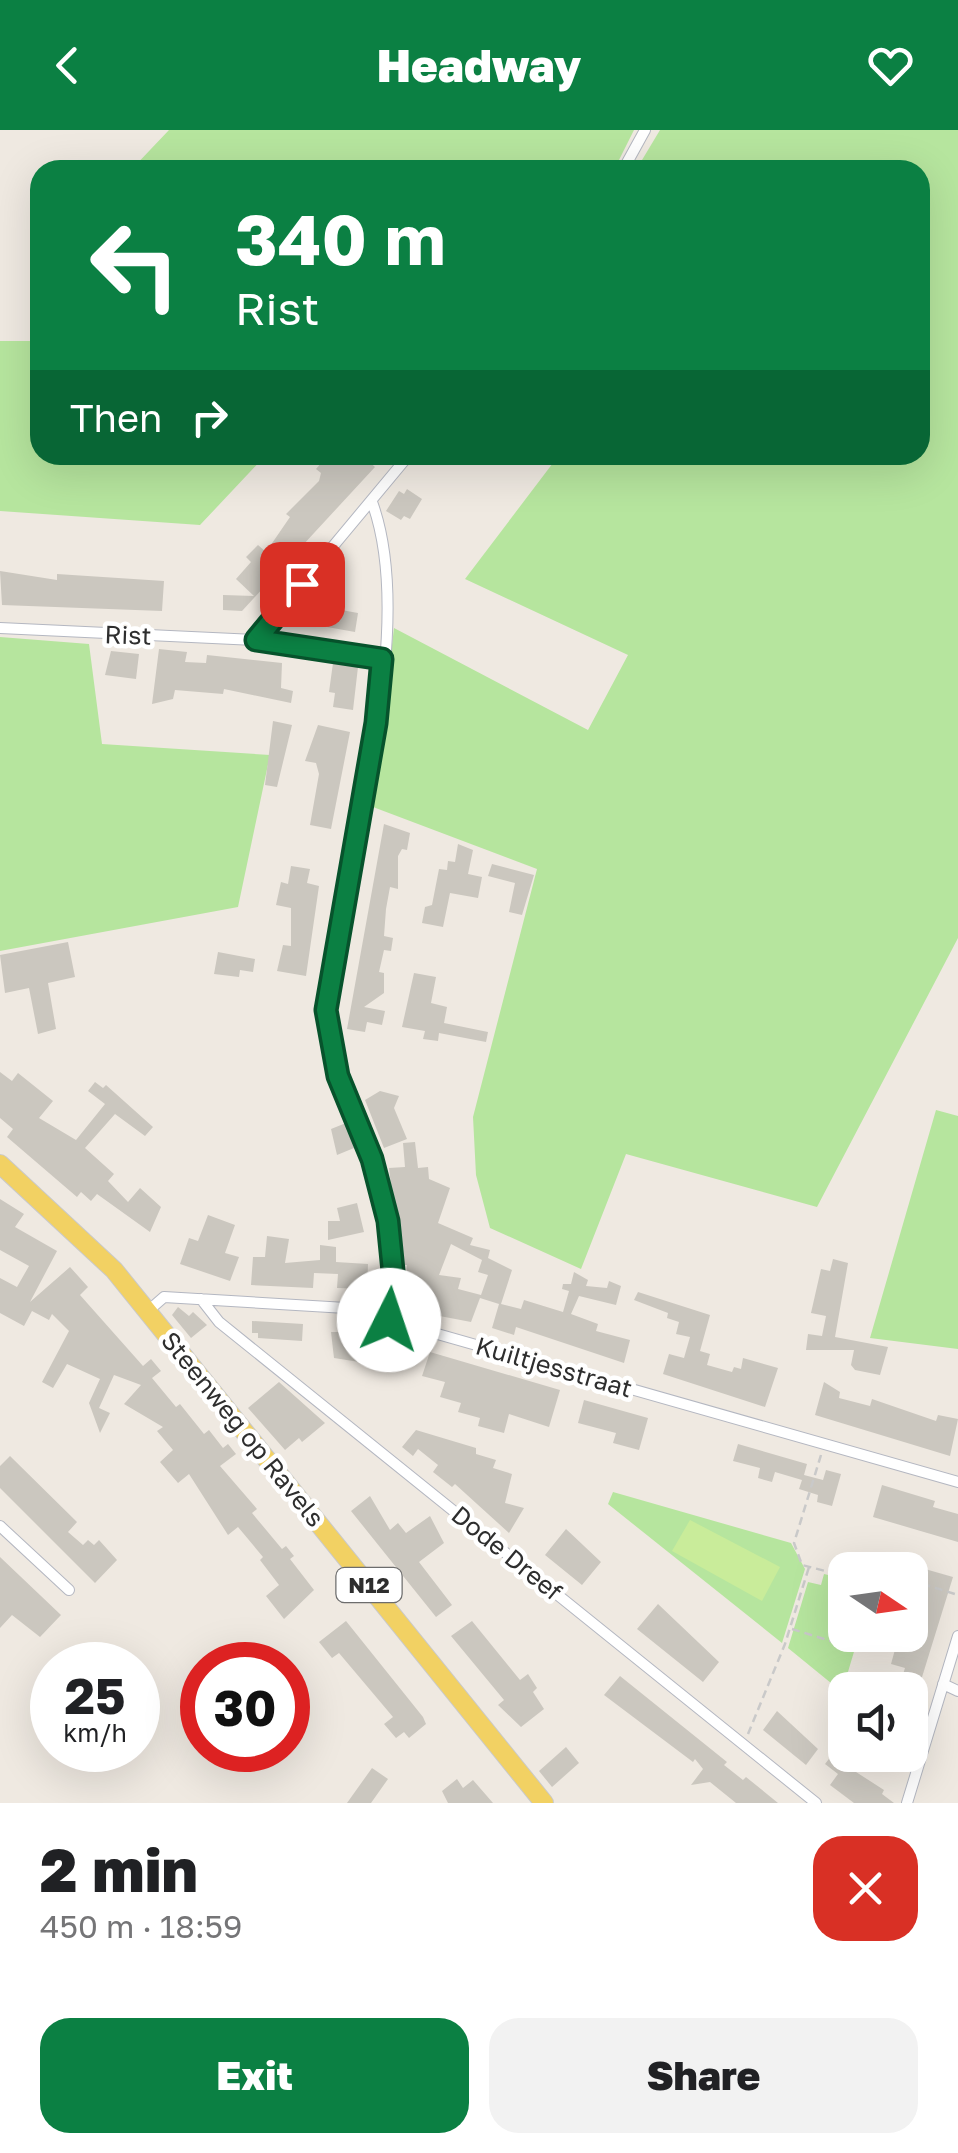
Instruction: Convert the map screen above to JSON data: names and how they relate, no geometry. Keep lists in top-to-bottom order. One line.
{"streets":{"main road":["Steenweg op Ravels","N12"],"street":["Rist","Kuiltjesstraat","Dode Dreef"]},"crossings":[["Kuiltjesstraat","Steenweg op Ravels"],["Kuiltjesstraat","Dode Dreef"]],"north":"right","page":{"header":"Headway","turn":["340 m","Rist"],"then":"Then","speed":"25 km/h","limit":"30","heading":["2 min","450 m · 18:59"],"buttons":["Exit","Share"]}}
